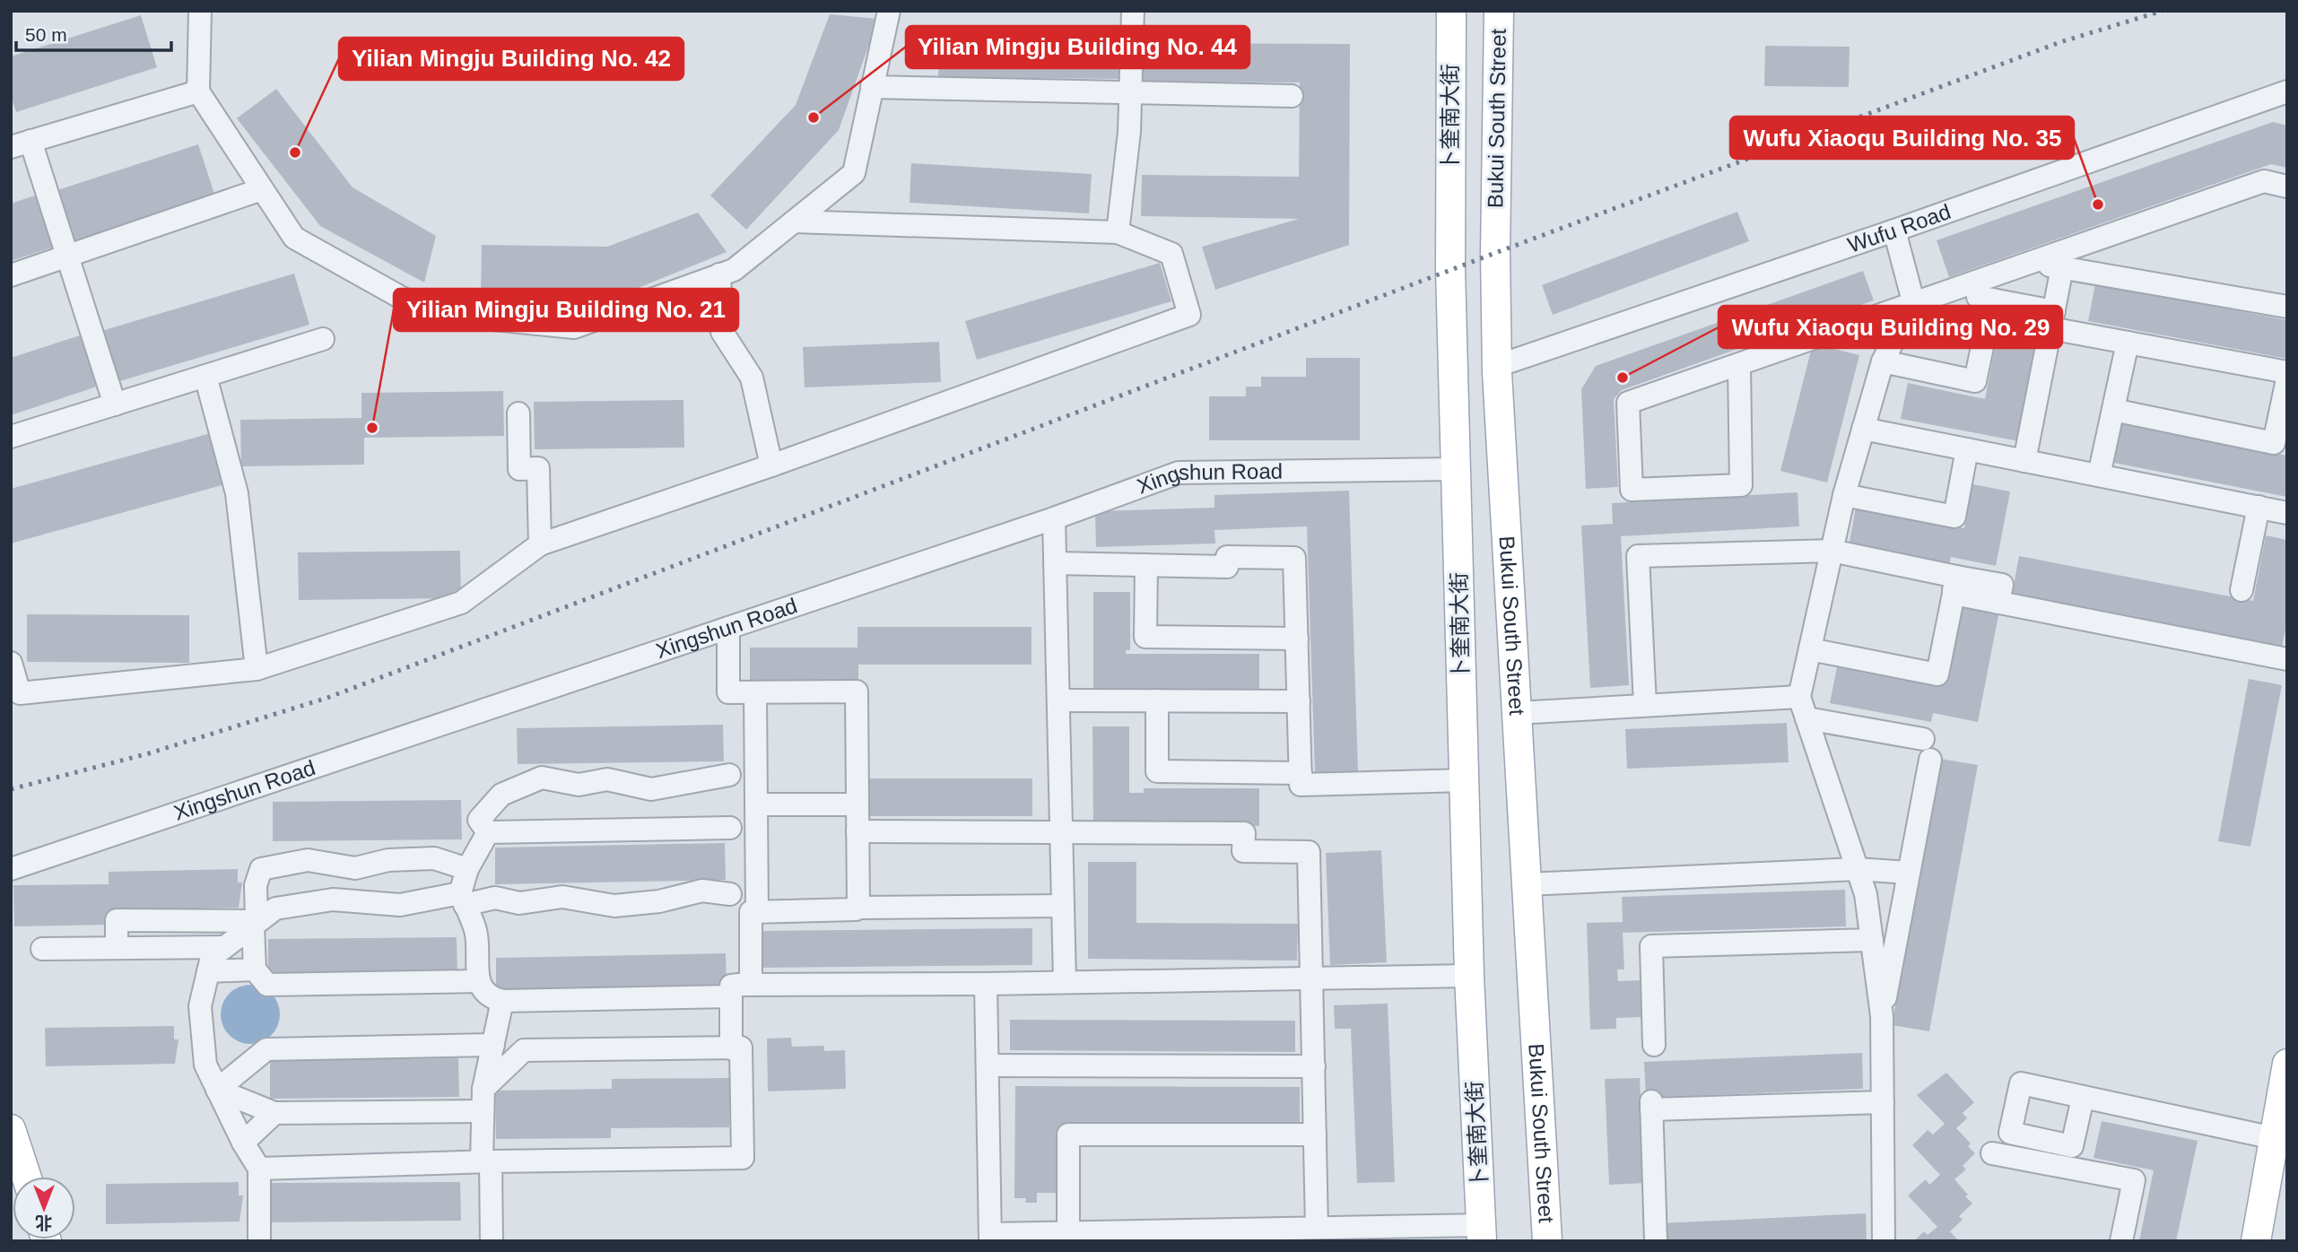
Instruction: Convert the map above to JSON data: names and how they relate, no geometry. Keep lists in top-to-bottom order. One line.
{"streets":{"main road":["卜奎南大街","Bukui South Street"],"street":["Wufu Road","Xingshun Road"]},"crossings":[["卜奎南大街","Xingshun Road"]],"places":["Yilian Mingju Building No. 44","Yilian Mingju Building No. 42","Wufu Xiaoqu Building No. 35","Wufu Xiaoqu Building No. 29","Yilian Mingju Building No. 21"],"scale_bar":"50 m","north":"bottom"}
